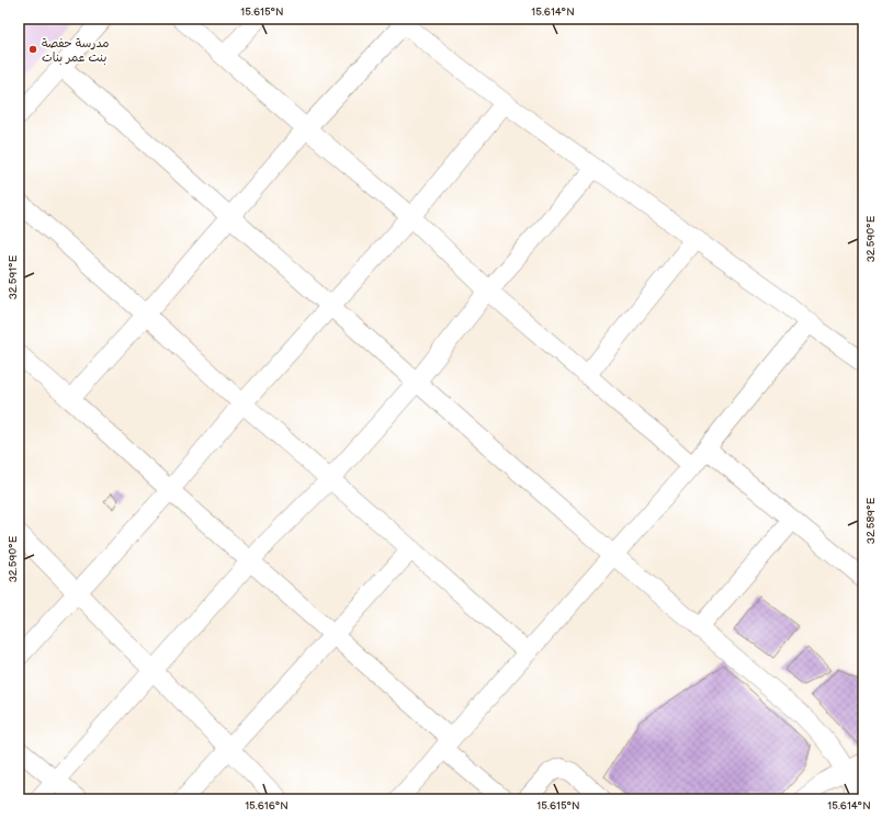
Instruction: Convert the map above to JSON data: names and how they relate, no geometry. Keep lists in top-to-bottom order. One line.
{"places":["مدرسة حفصة بنت عمر بنات"],"coordinates":["15.615°N","15.614°N","32.590°E","32.591°E","32.589°E","15.616°N"]}
